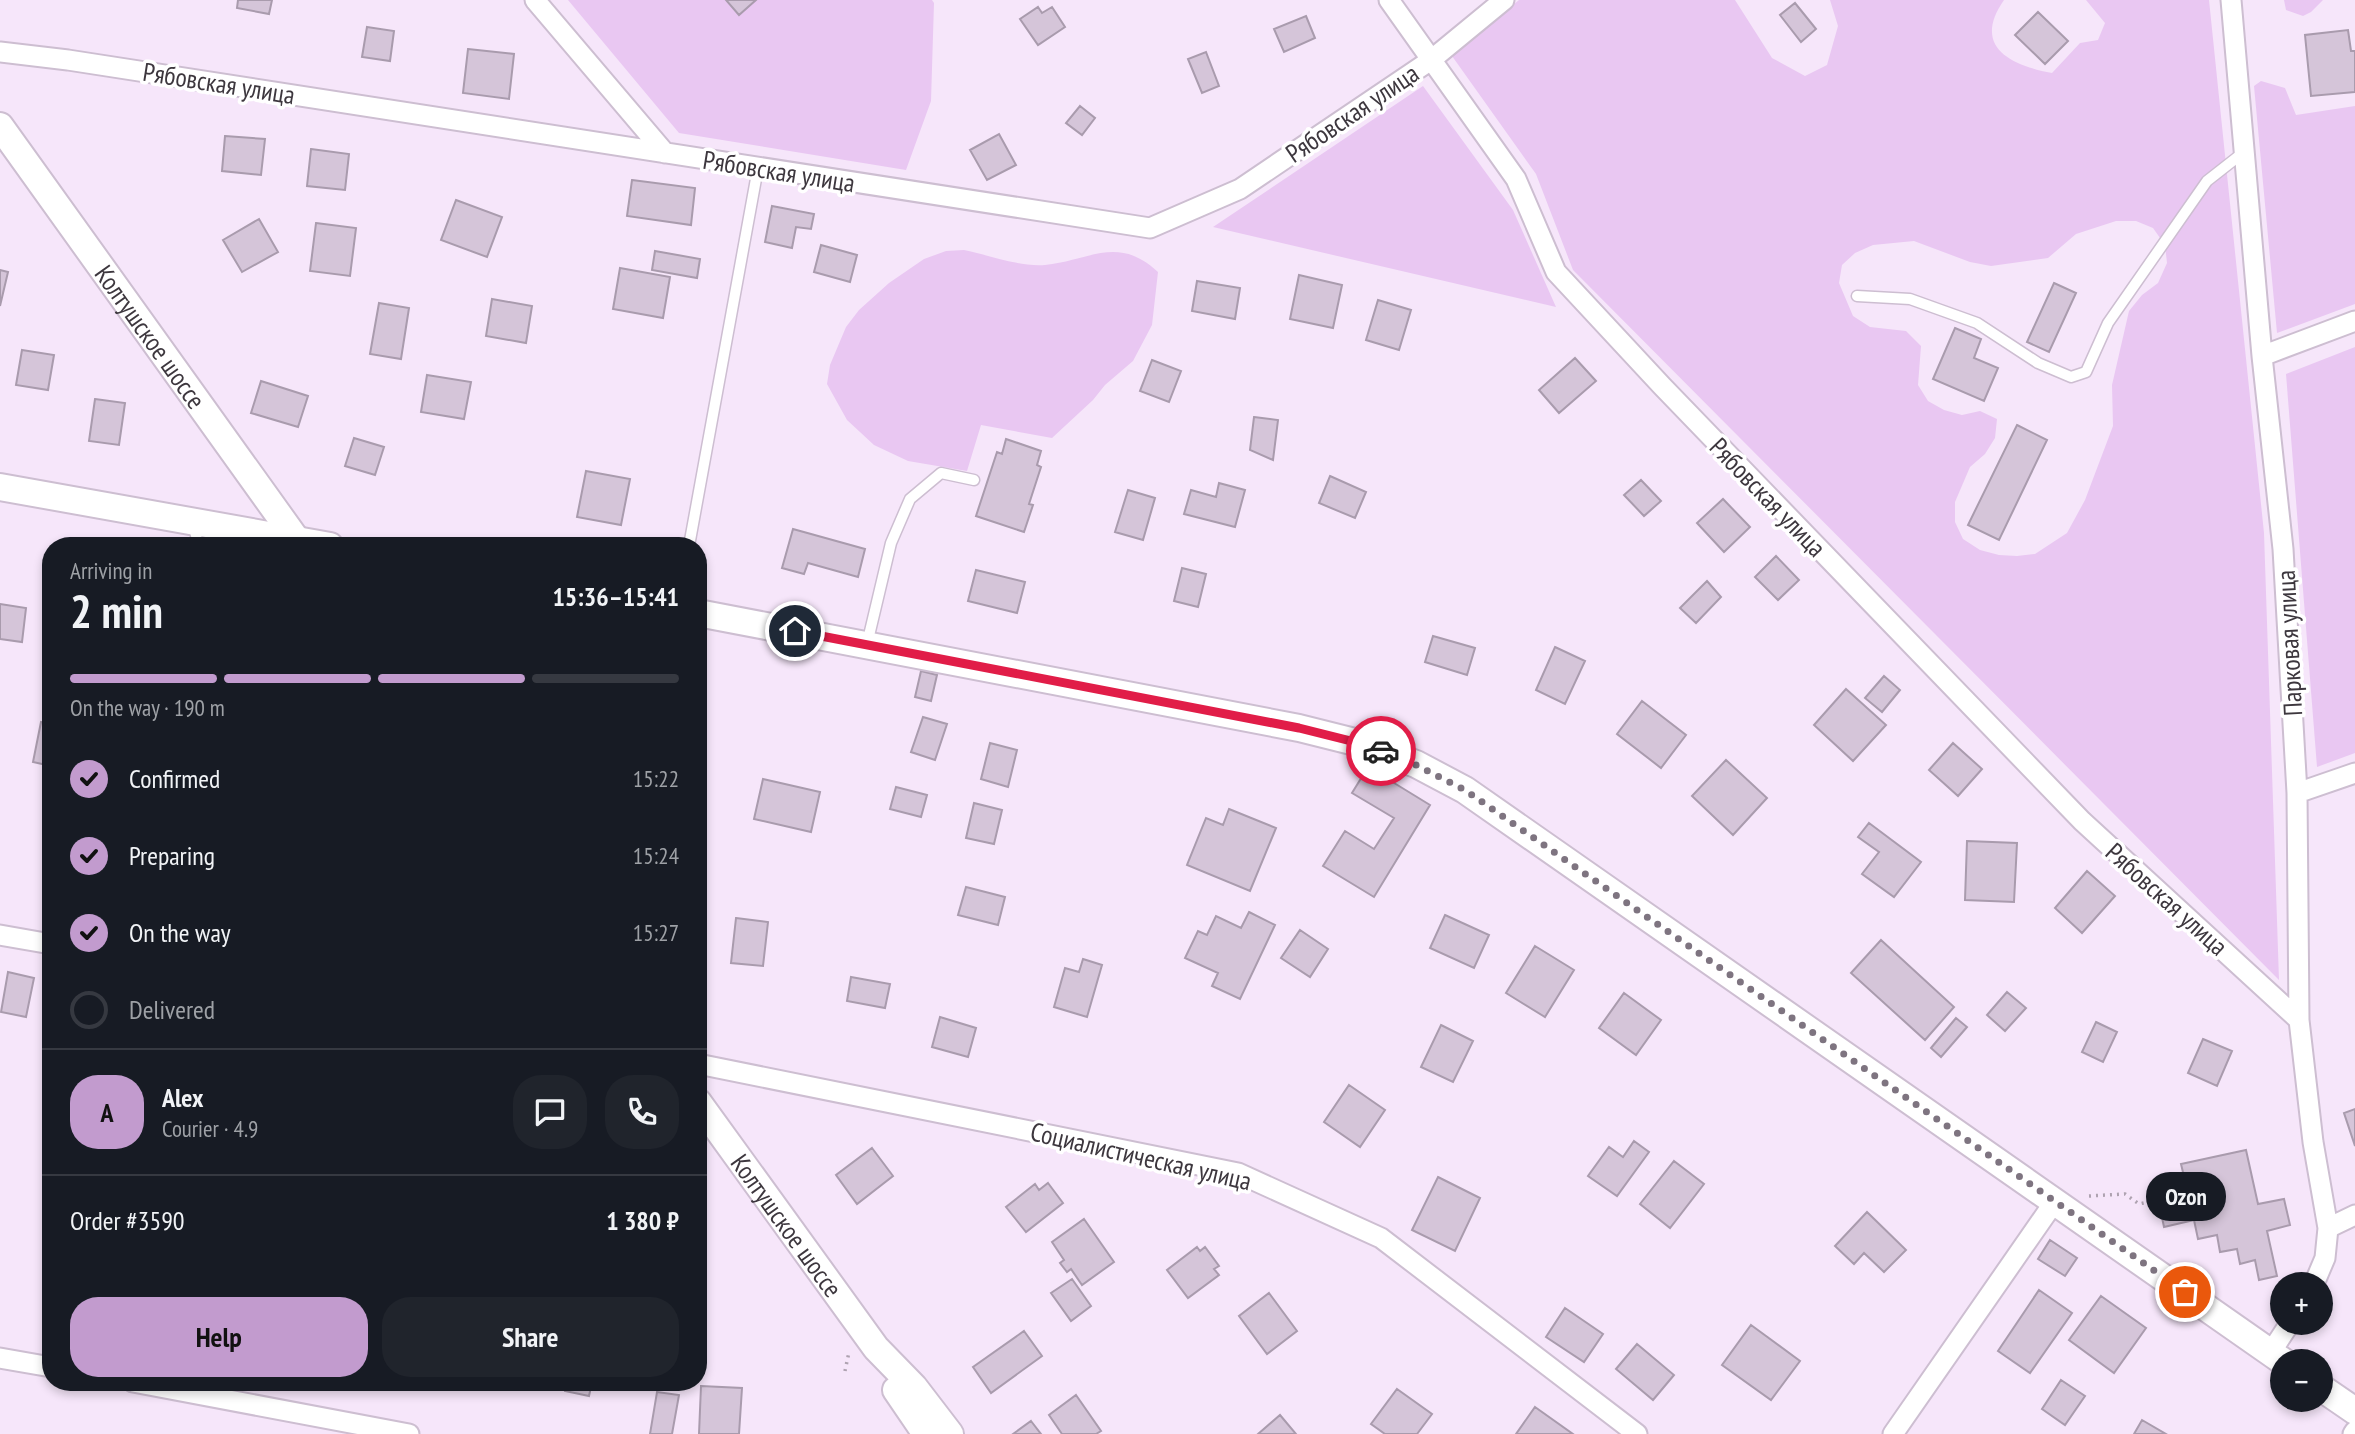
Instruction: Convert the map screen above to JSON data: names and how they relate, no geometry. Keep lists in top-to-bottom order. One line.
{"streets":{"street":["Рябовская улица","Колтушское шоссе","Парковая улица","Социалистическая улица"]},"crossings":[["Рябовская улица","Парковая улица"]],"places":["Ozon"],"page":{"heading":["2 min","Arriving in","15:36–15:41"],"panel":["Alex","Courier · 4.9","Order #3590","1 380 ₽"],"bar":"On the way · 190 m","list":[["Confirmed","15:22"],["Preparing","15:24"],["On the way","15:27"],"Delivered"],"round":"A","bubble":"Ozon","map_buttons":["+","−"],"buttons":["Help","Share"]}}
